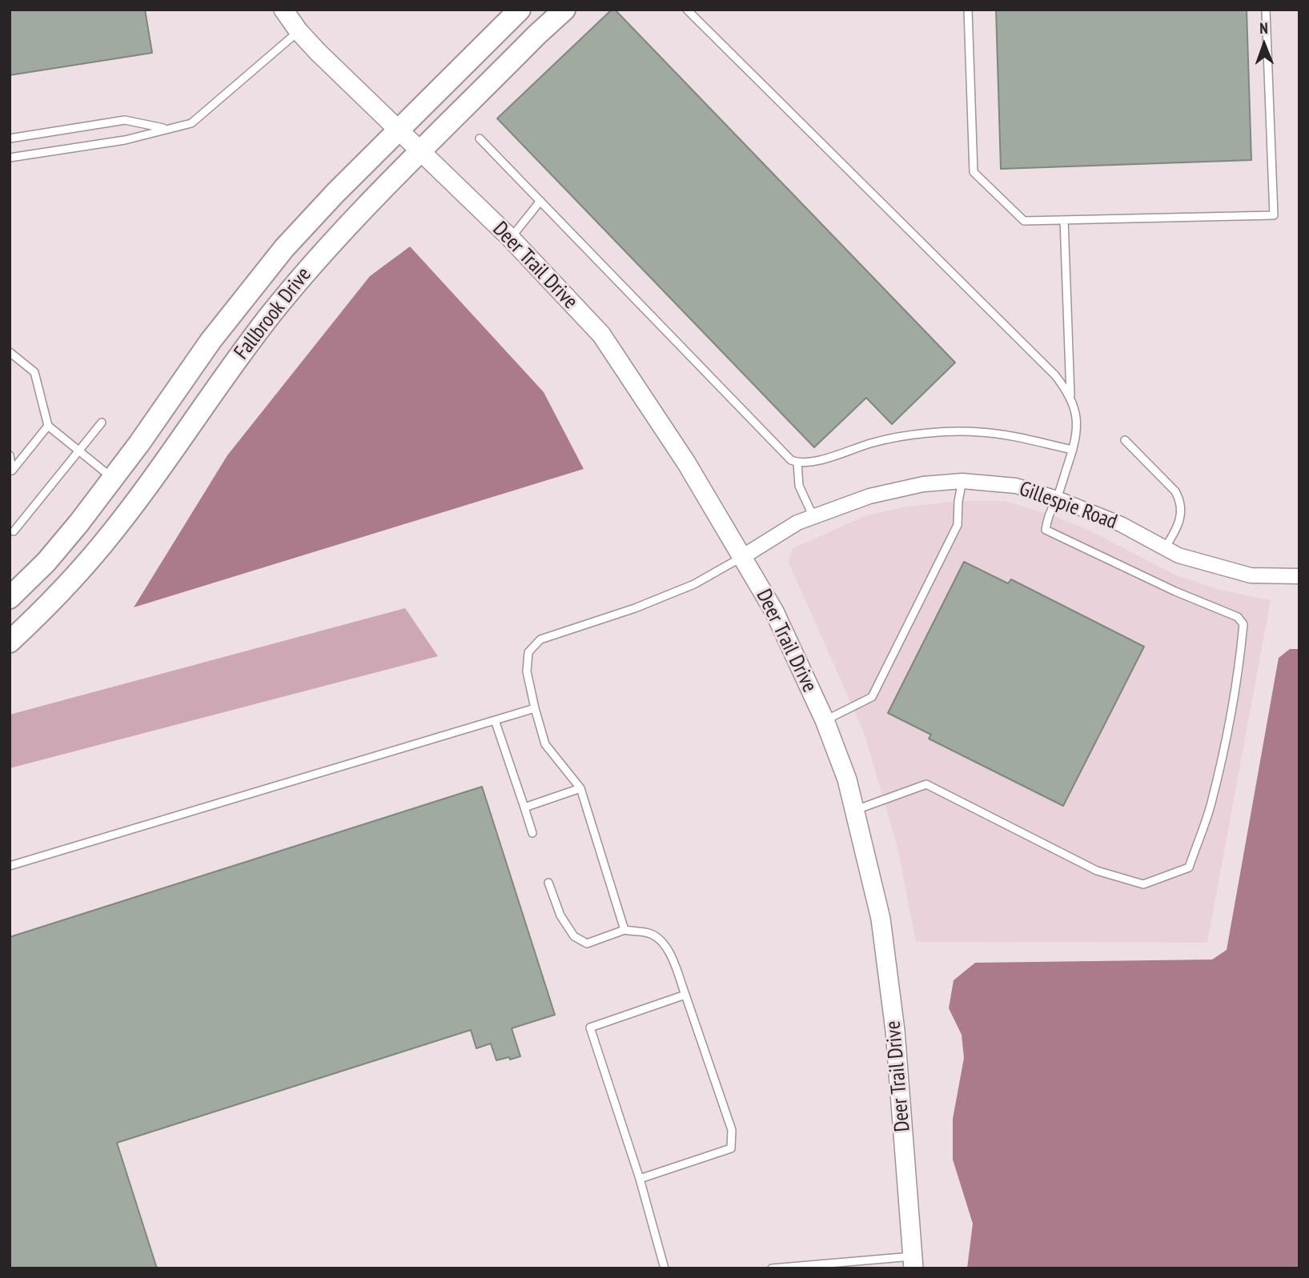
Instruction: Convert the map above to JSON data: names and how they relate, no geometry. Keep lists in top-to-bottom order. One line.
{"streets":{"main road":["Fallbrook Drive"],"street":["Deer Trail Drive","Gillespie Road"]},"crossings":[["Deer Trail Drive","Fallbrook Drive"],["Deer Trail Drive","Gillespie Road"]],"north":"top"}
